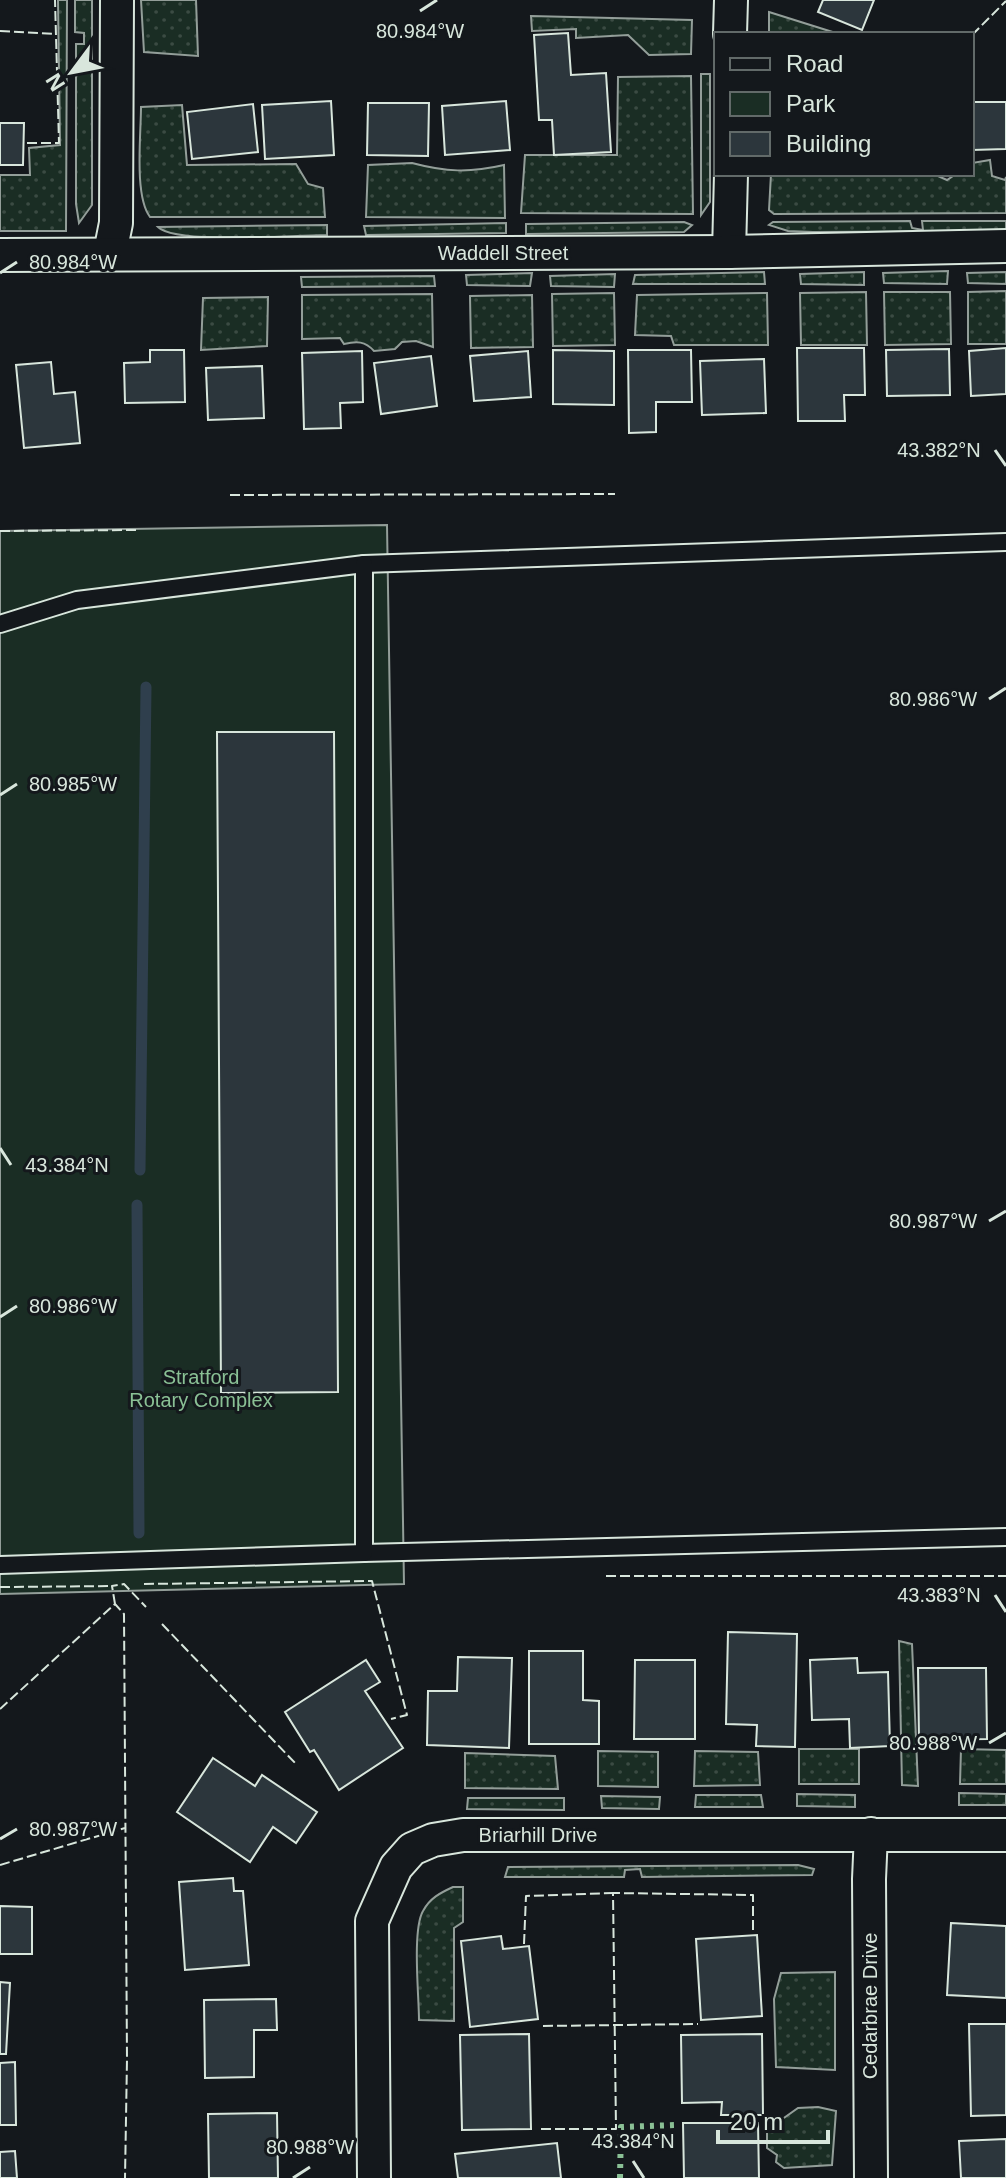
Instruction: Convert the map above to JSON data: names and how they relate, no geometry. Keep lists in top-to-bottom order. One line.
{"streets":{"street":["Waddell Street","Briarhill Drive","Cedarbrae Drive"]},"crossings":[["Briarhill Drive","Cedarbrae Drive"]],"parks":["Stratford Rotary Complex"],"legend":["Road","Park","Building"],"scale_bar":"20 m","north":"bottom left","coordinates":["80.984°W","43.382°N","80.986°W","80.985°W","43.384°N","80.987°W","43.383°N","80.988°W"]}
